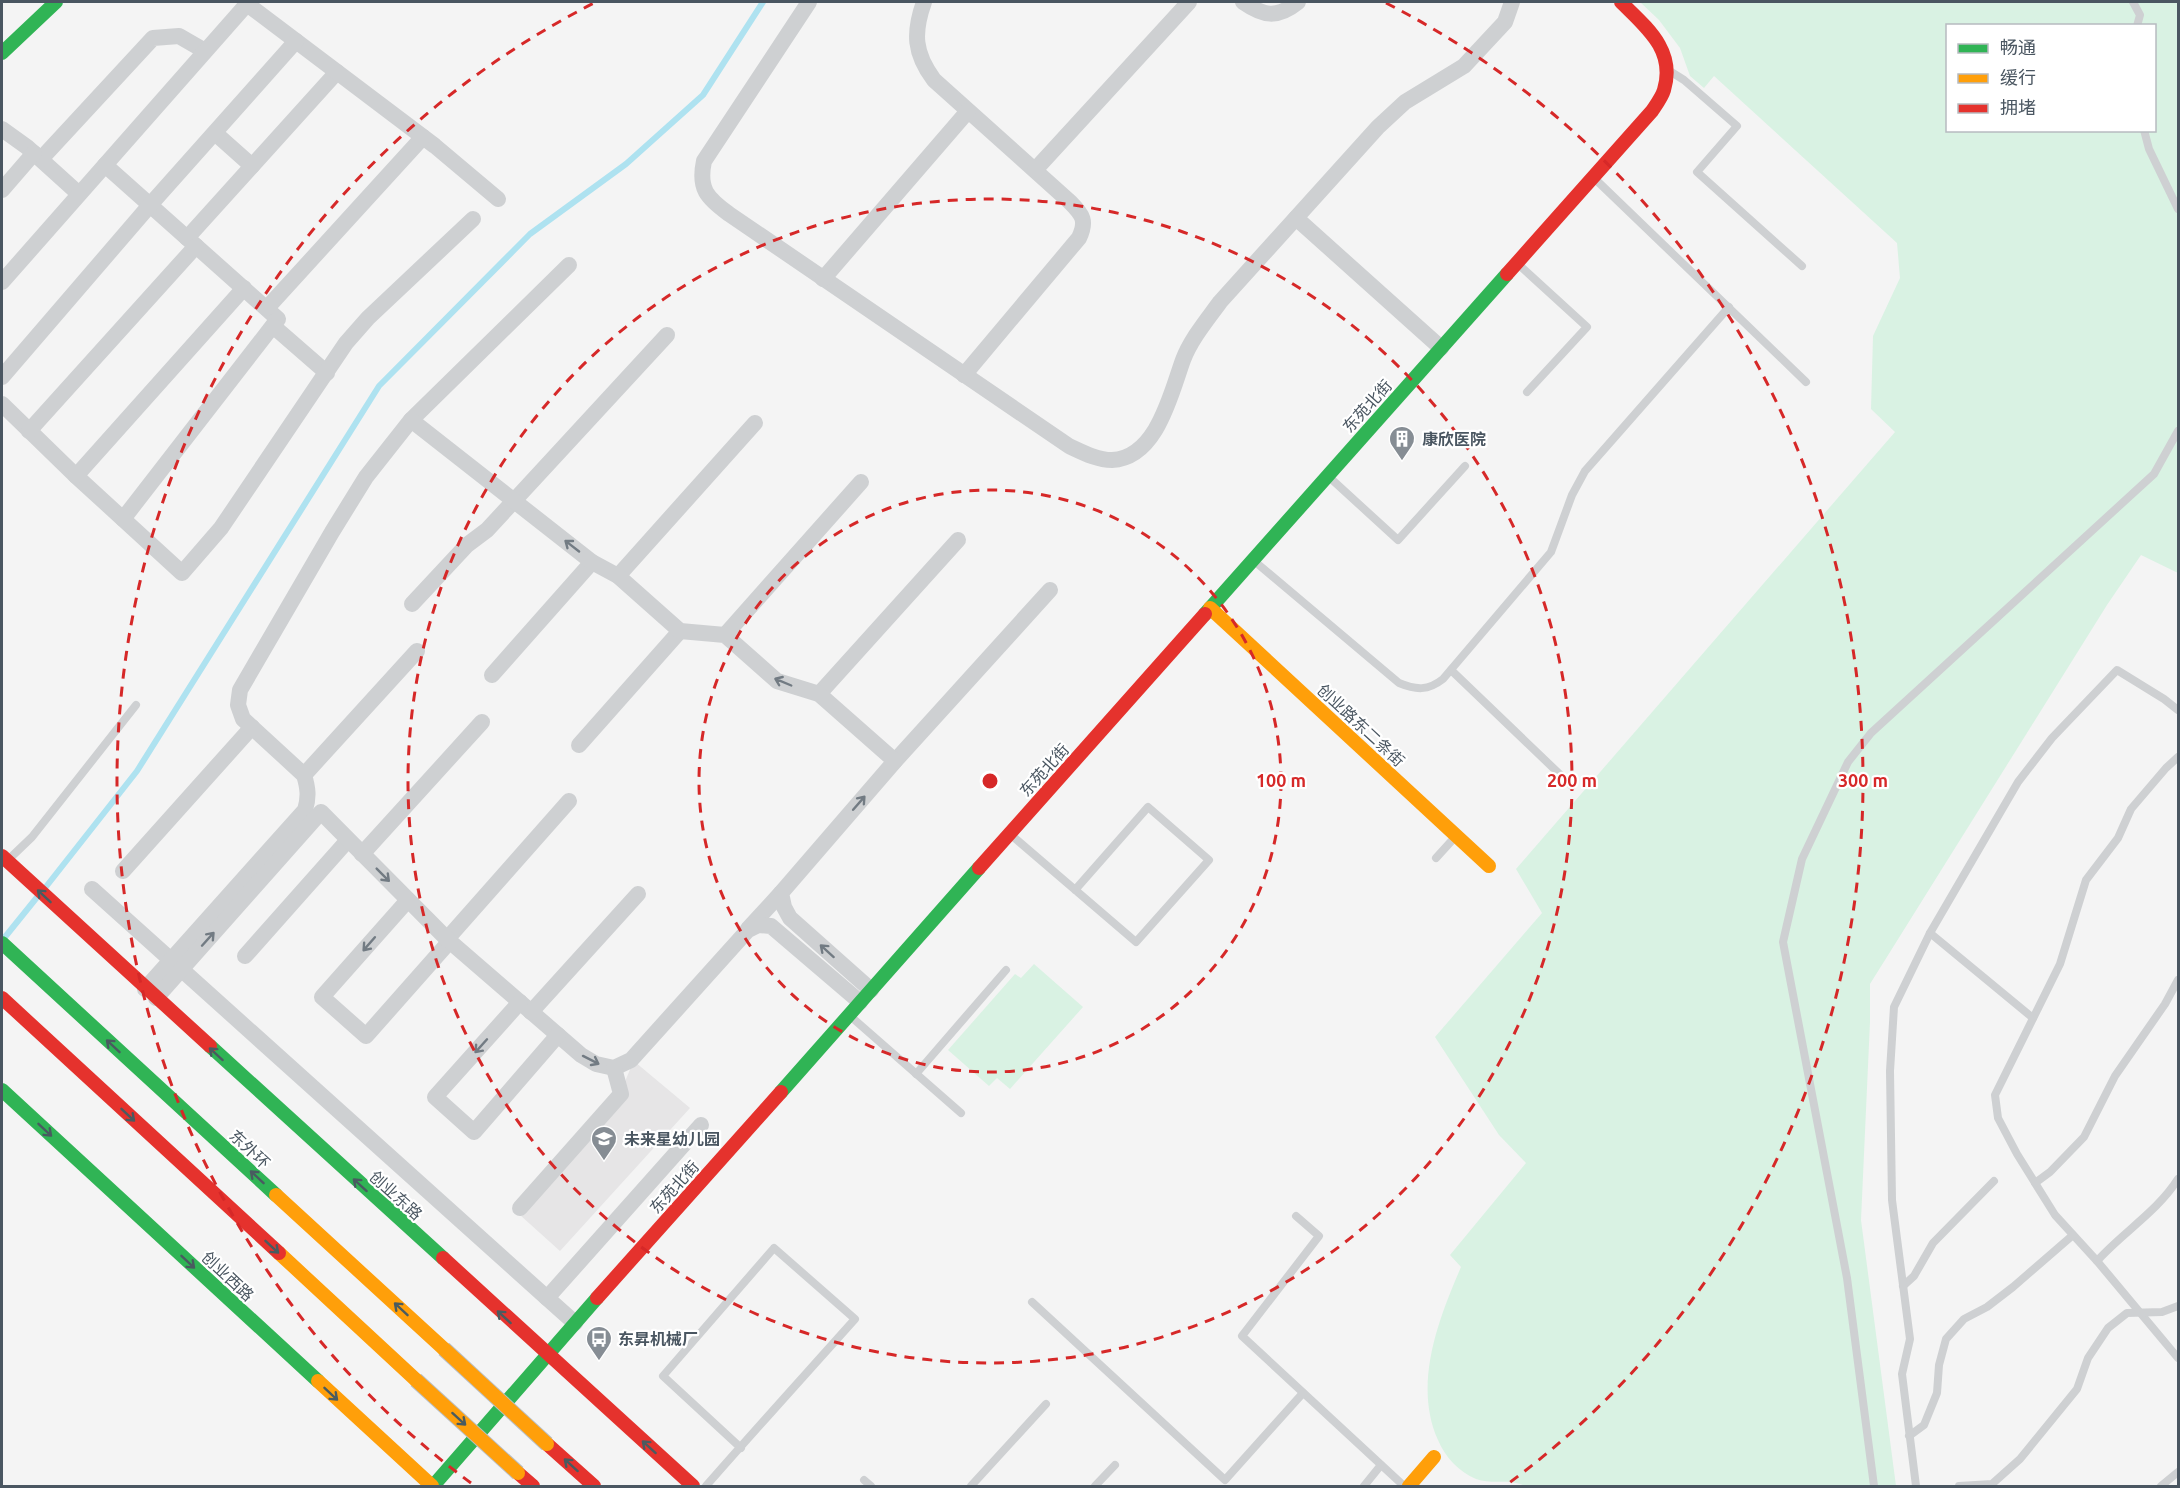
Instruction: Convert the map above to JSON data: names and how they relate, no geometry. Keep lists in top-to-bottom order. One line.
{"streets":{"main road":["东苑北街","创业路东二条街","东外环","创业东路","创业西路"]},"crossings":[["东苑北街","创业路东二条街"],["东苑北街","创业东路"],["东苑北街","创业西路"]],"places":{"building":["康欣医院"],"school or university":["未来星幼儿园"],"bus stop":["东昇机械厂"]},"legend":["畅通","缓行","拥堵"],"rings":["100 m","200 m","300 m"]}
